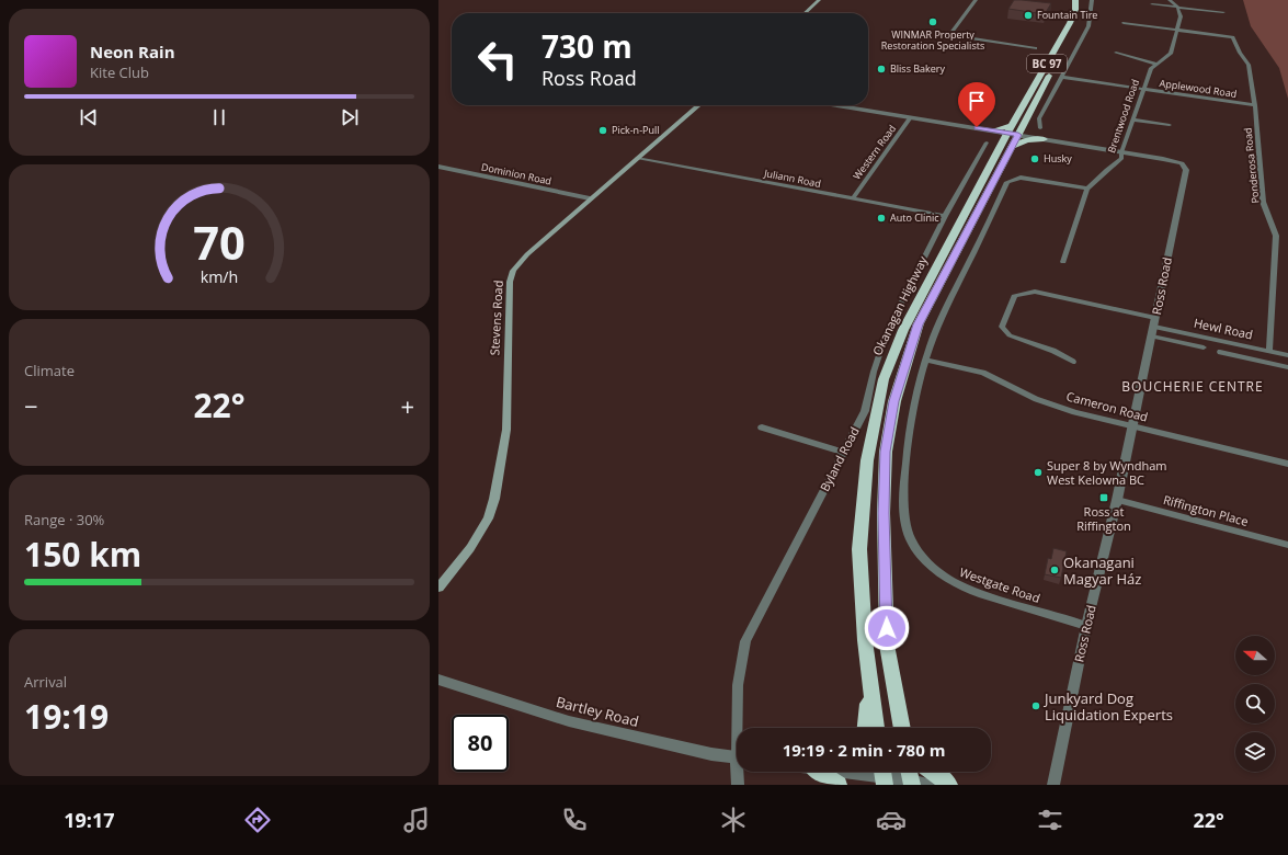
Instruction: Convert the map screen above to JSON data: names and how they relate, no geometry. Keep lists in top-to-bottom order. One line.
{"streets":{"highway":["BC 97","Okanagan Highway"],"main road":["Stevens Road"],"street":["Applewood Road","Brentwood Road","Western Road","Ponderosa Road","Dominion Road","Juliann Road","Ross Road","Hewl Road","Cameron Road","Byland Road","Riffington Place","Westgate Road","Bartley Road"]},"crossings":[["Applewood Road","Brentwood Road"],["Applewood Road","Ponderosa Road"],["Brentwood Road","Ponderosa Road"],["Brentwood Road","Ross Road"],["Brentwood Road","Westgate Road"],["Western Road","Juliann Road"],["Ponderosa Road","Hewl Road"],["Dominion Road","Stevens Road"],["Juliann Road","Stevens Road"],["Juliann Road","Byland Road"],["Ross Road","Okanagan Highway"],["Ross Road","Hewl Road"],["Ross Road","Cameron Road"],["Ross Road","Riffington Place"],["Ross Road","Westgate Road"],["Cameron Road","Westgate Road"]],"districts":["BOUCHERIE CENTRE"],"places":{"other":["Fountain Tire","WINMAR Property Restoration Specialists","Bliss Bakery","Pick-n-Pull","Husky","Auto Clinic","Super 8 by Wyndham West Kelowna BC","Okanagani Magyar Ház","Junkyard Dog Liquidation Experts"],"transit":["Ross at Riffington"]},"north":"left","page":{"turn":["730 m","Ross Road"],"song":["Neon Rain","Kite Club"],"tile":["Climate",["Range · 30%","150 km"],["Arrival","19:19"]],"heat":["−","22°","+"],"limit":"80","trip":"19:19 · 2 min · 780 m","tabs":["19:17","22°"],"gauge":["70","km/h"]}}
